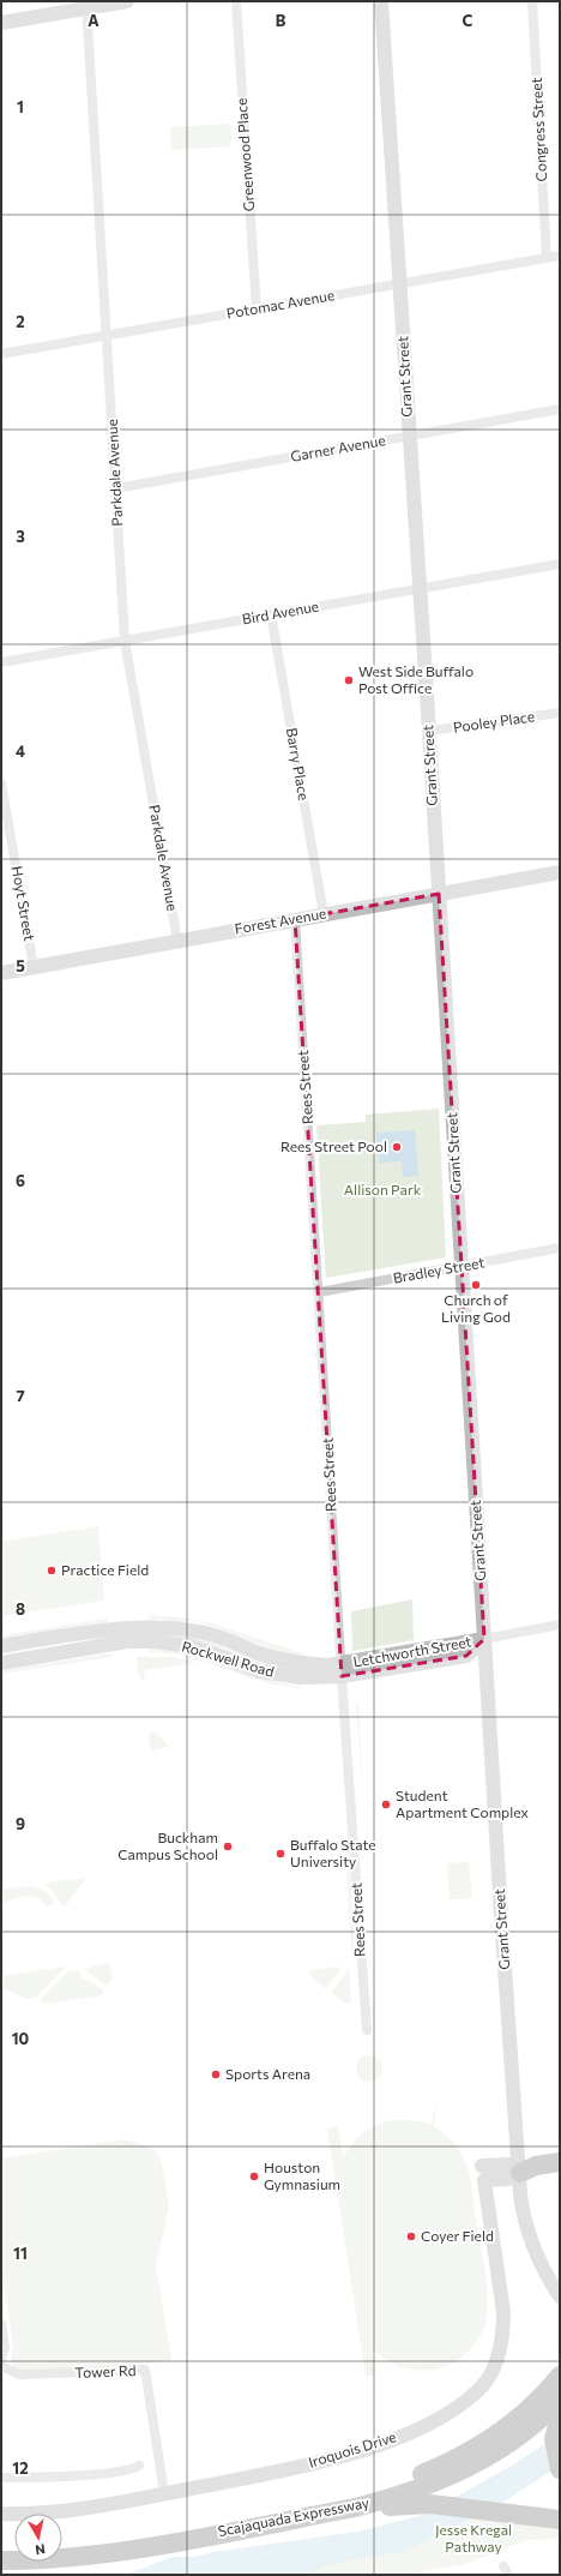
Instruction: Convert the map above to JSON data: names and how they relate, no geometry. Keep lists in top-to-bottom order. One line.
{"streets":{"highway":["Scajaquada Expressway"],"street":["Congress Street","Greenwood Place","Potomac Avenue","Grant Street","Garner Avenue","Parkdale Avenue","Bird Avenue","Pooley Place","Barry Place","Hoyt Street","Forest Avenue","Rees Street","Bradley Street","Letchworth Street","Rockwell Road","Tower Rd","Iroquois Drive"]},"crossings":[["Congress Street","Potomac Avenue"],["Greenwood Place","Potomac Avenue"],["Potomac Avenue","Grant Street"],["Potomac Avenue","Parkdale Avenue"],["Grant Street","Garner Avenue"],["Grant Street","Bird Avenue"],["Grant Street","Pooley Place"],["Grant Street","Forest Avenue"],["Grant Street","Bradley Street"],["Grant Street","Letchworth Street"],["Grant Street","Iroquois Drive"],["Garner Avenue","Parkdale Avenue"],["Parkdale Avenue","Bird Avenue"],["Parkdale Avenue","Forest Avenue"],["Bird Avenue","Barry Place"],["Barry Place","Forest Avenue"],["Hoyt Street","Forest Avenue"],["Forest Avenue","Rees Street"],["Rees Street","Bradley Street"],["Rees Street","Letchworth Street"],["Rees Street","Rockwell Road"],["Letchworth Street","Rockwell Road"],["Tower Rd","Iroquois Drive"]],"parks":["Allison Park","Jesse Kregal Pathway"],"places":["West Side Buffalo Post Office","Rees Street Pool","Church of Living God","Practice Field","Student Apartment Complex","Buckham Campus School","Buffalo State University","Sports Arena","Houston Gymnasium","Coyer Field"],"north":"bottom","grid":{"columns":["A","B","C"],"rows":["1","2","3","4","5","6","7","8","9","10","11","12"]}}
